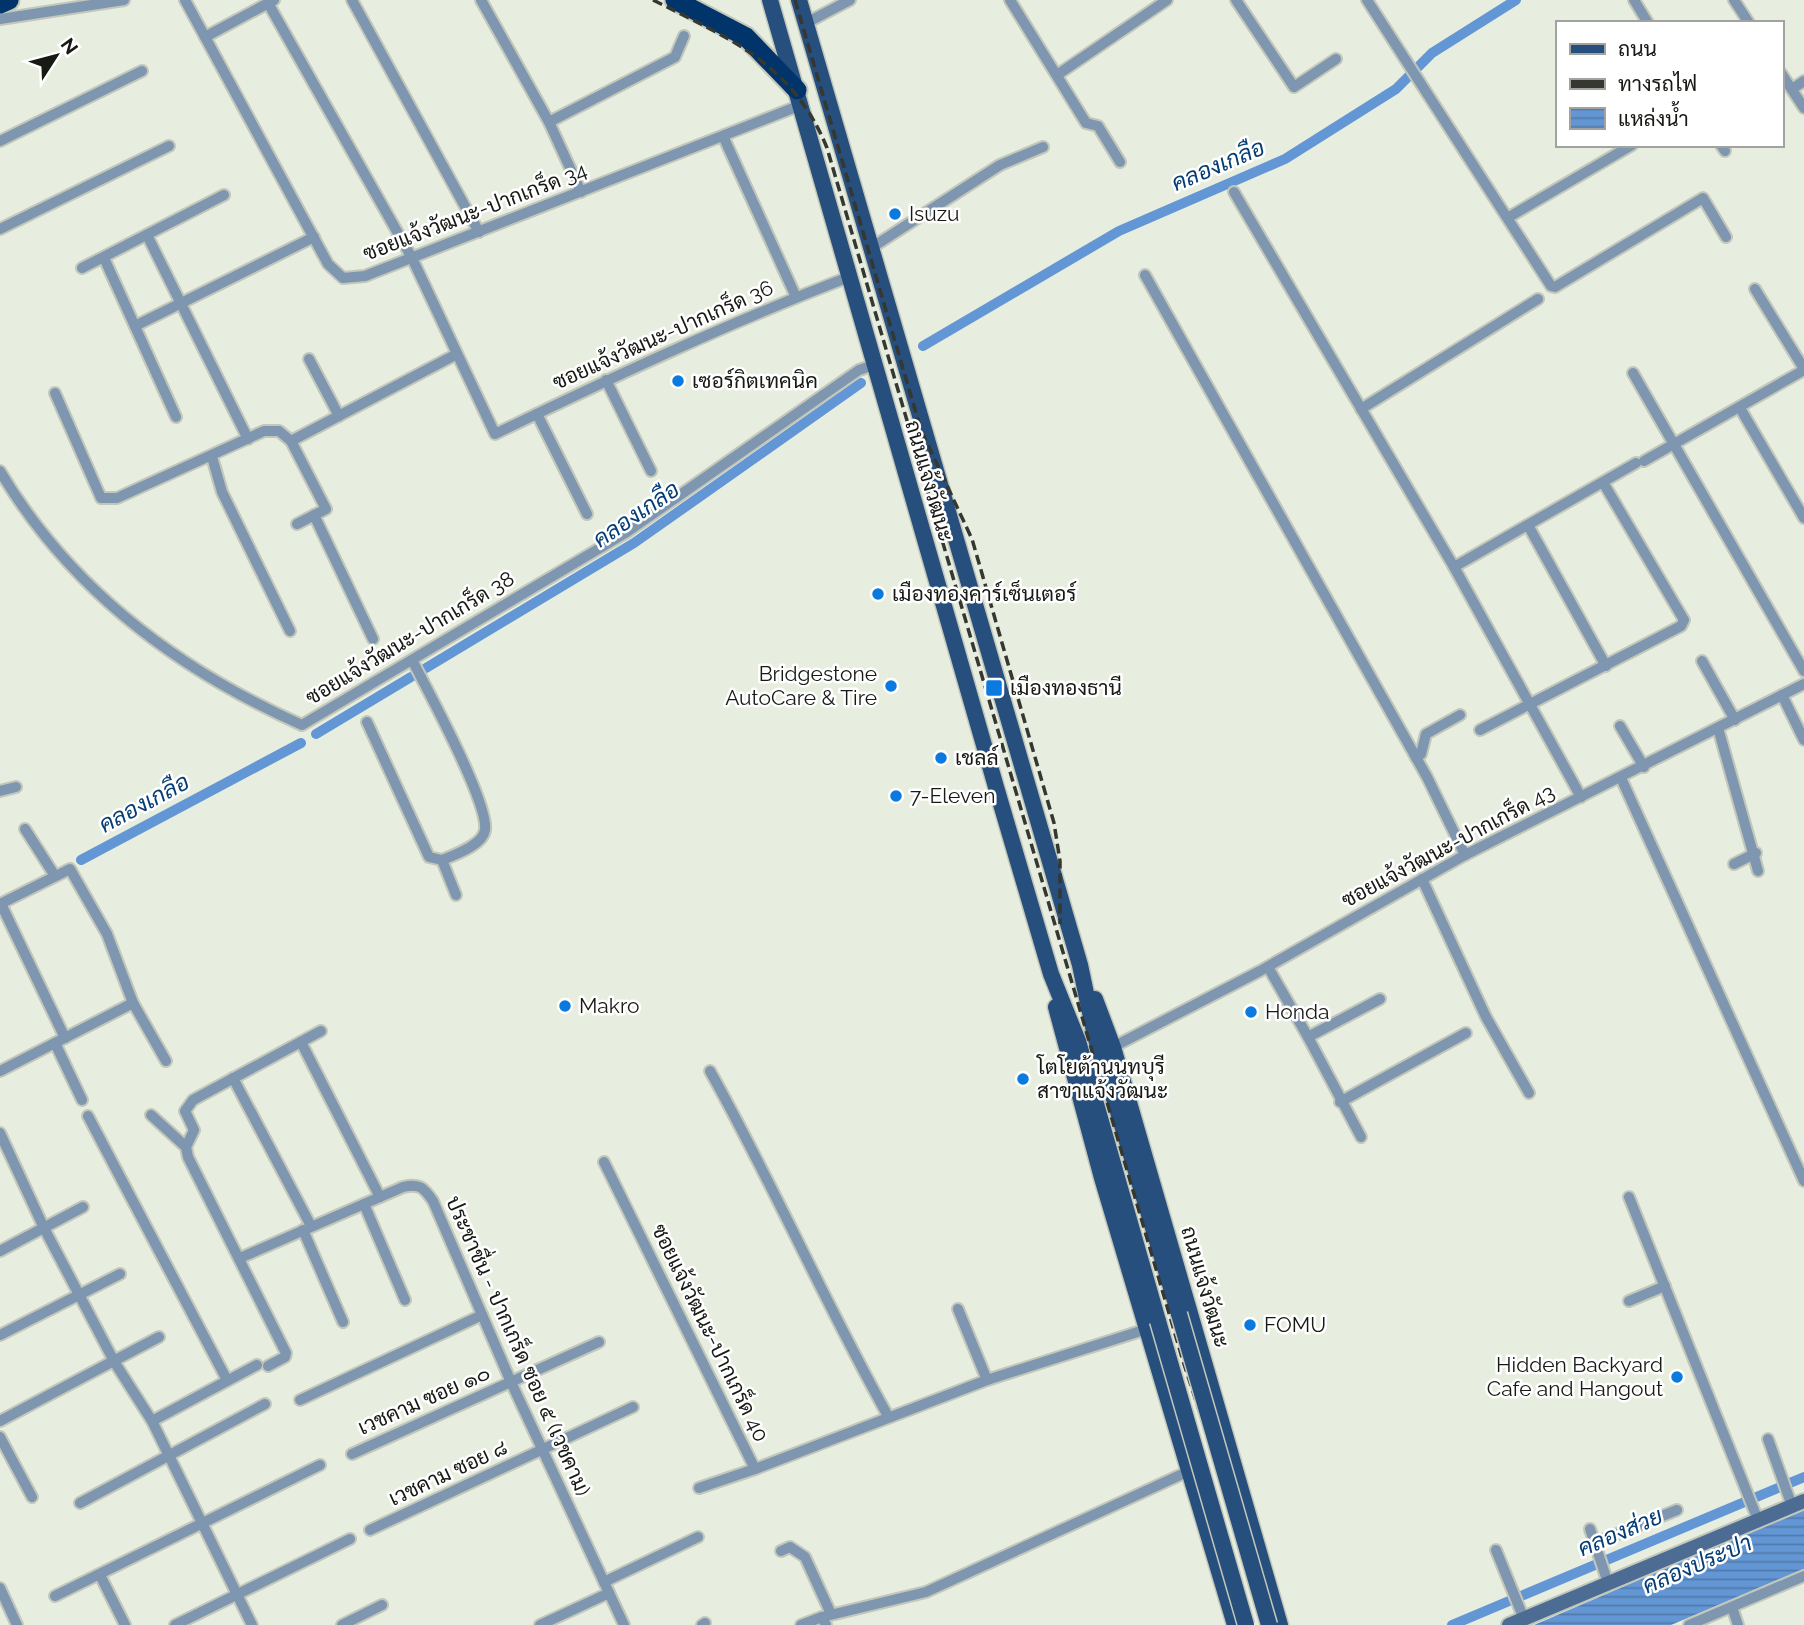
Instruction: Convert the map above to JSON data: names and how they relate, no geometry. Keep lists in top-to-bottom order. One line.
{"streets":{"main road":["ถนนแจ้งวัฒนะ"],"street":["ซอยแจ้งวัฒนะ-ปากเกร็ด 34","ซอยแจ้งวัฒนะ-ปากเกร็ด 36","ซอยแจ้งวัฒนะ-ปากเกร็ด 38","ซอยแจ้งวัฒนะ-ปากเกร็ด 43","ซอยแจ้งวัฒนะ-ปากเกร็ด 40","ประชาชื่น - ปากเกร็ด ซอย ๕ (เวชคาม)","เวชคาม ซอย ๑๐","เวชคาม ซอย ๘"]},"crossings":[["ซอยแจ้งวัฒนะ-ปากเกร็ด 34","ถนนแจ้งวัฒนะ"],["ซอยแจ้งวัฒนะ-ปากเกร็ด 36","ถนนแจ้งวัฒนะ"],["ถนนแจ้งวัฒนะ","ซอยแจ้งวัฒนะ-ปากเกร็ด 38"],["ถนนแจ้งวัฒนะ","ซอยแจ้งวัฒนะ-ปากเกร็ด 43"],["ถนนแจ้งวัฒนะ","ซอยแจ้งวัฒนะ-ปากเกร็ด 40"],["ประชาชื่น - ปากเกร็ด ซอย ๕ (เวชคาม)","เวชคาม ซอย ๑๐"],["ประชาชื่น - ปากเกร็ด ซอย ๕ (เวชคาม)","เวชคาม ซอย ๘"]],"water":["คลองเกลือ","คลองส่วย","คลองประปา"],"places":{"other":["Isuzu","เซอร์กิตเทคนิค","เมืองทองคาร์เซ็นเตอร์","Bridgestone AutoCare & Tire","เชลล์","7-Eleven","Makro","Honda","โตโยต้านนทบุรี สาขาแจ้งวัฒนะ","FOMU","Hidden Backyard Cafe and Hangout"],"transit":["เมืองทองธานี"]},"legend":["ถนน","ทางรถไฟ","แหล่งน้ำ"],"north":"top right"}
